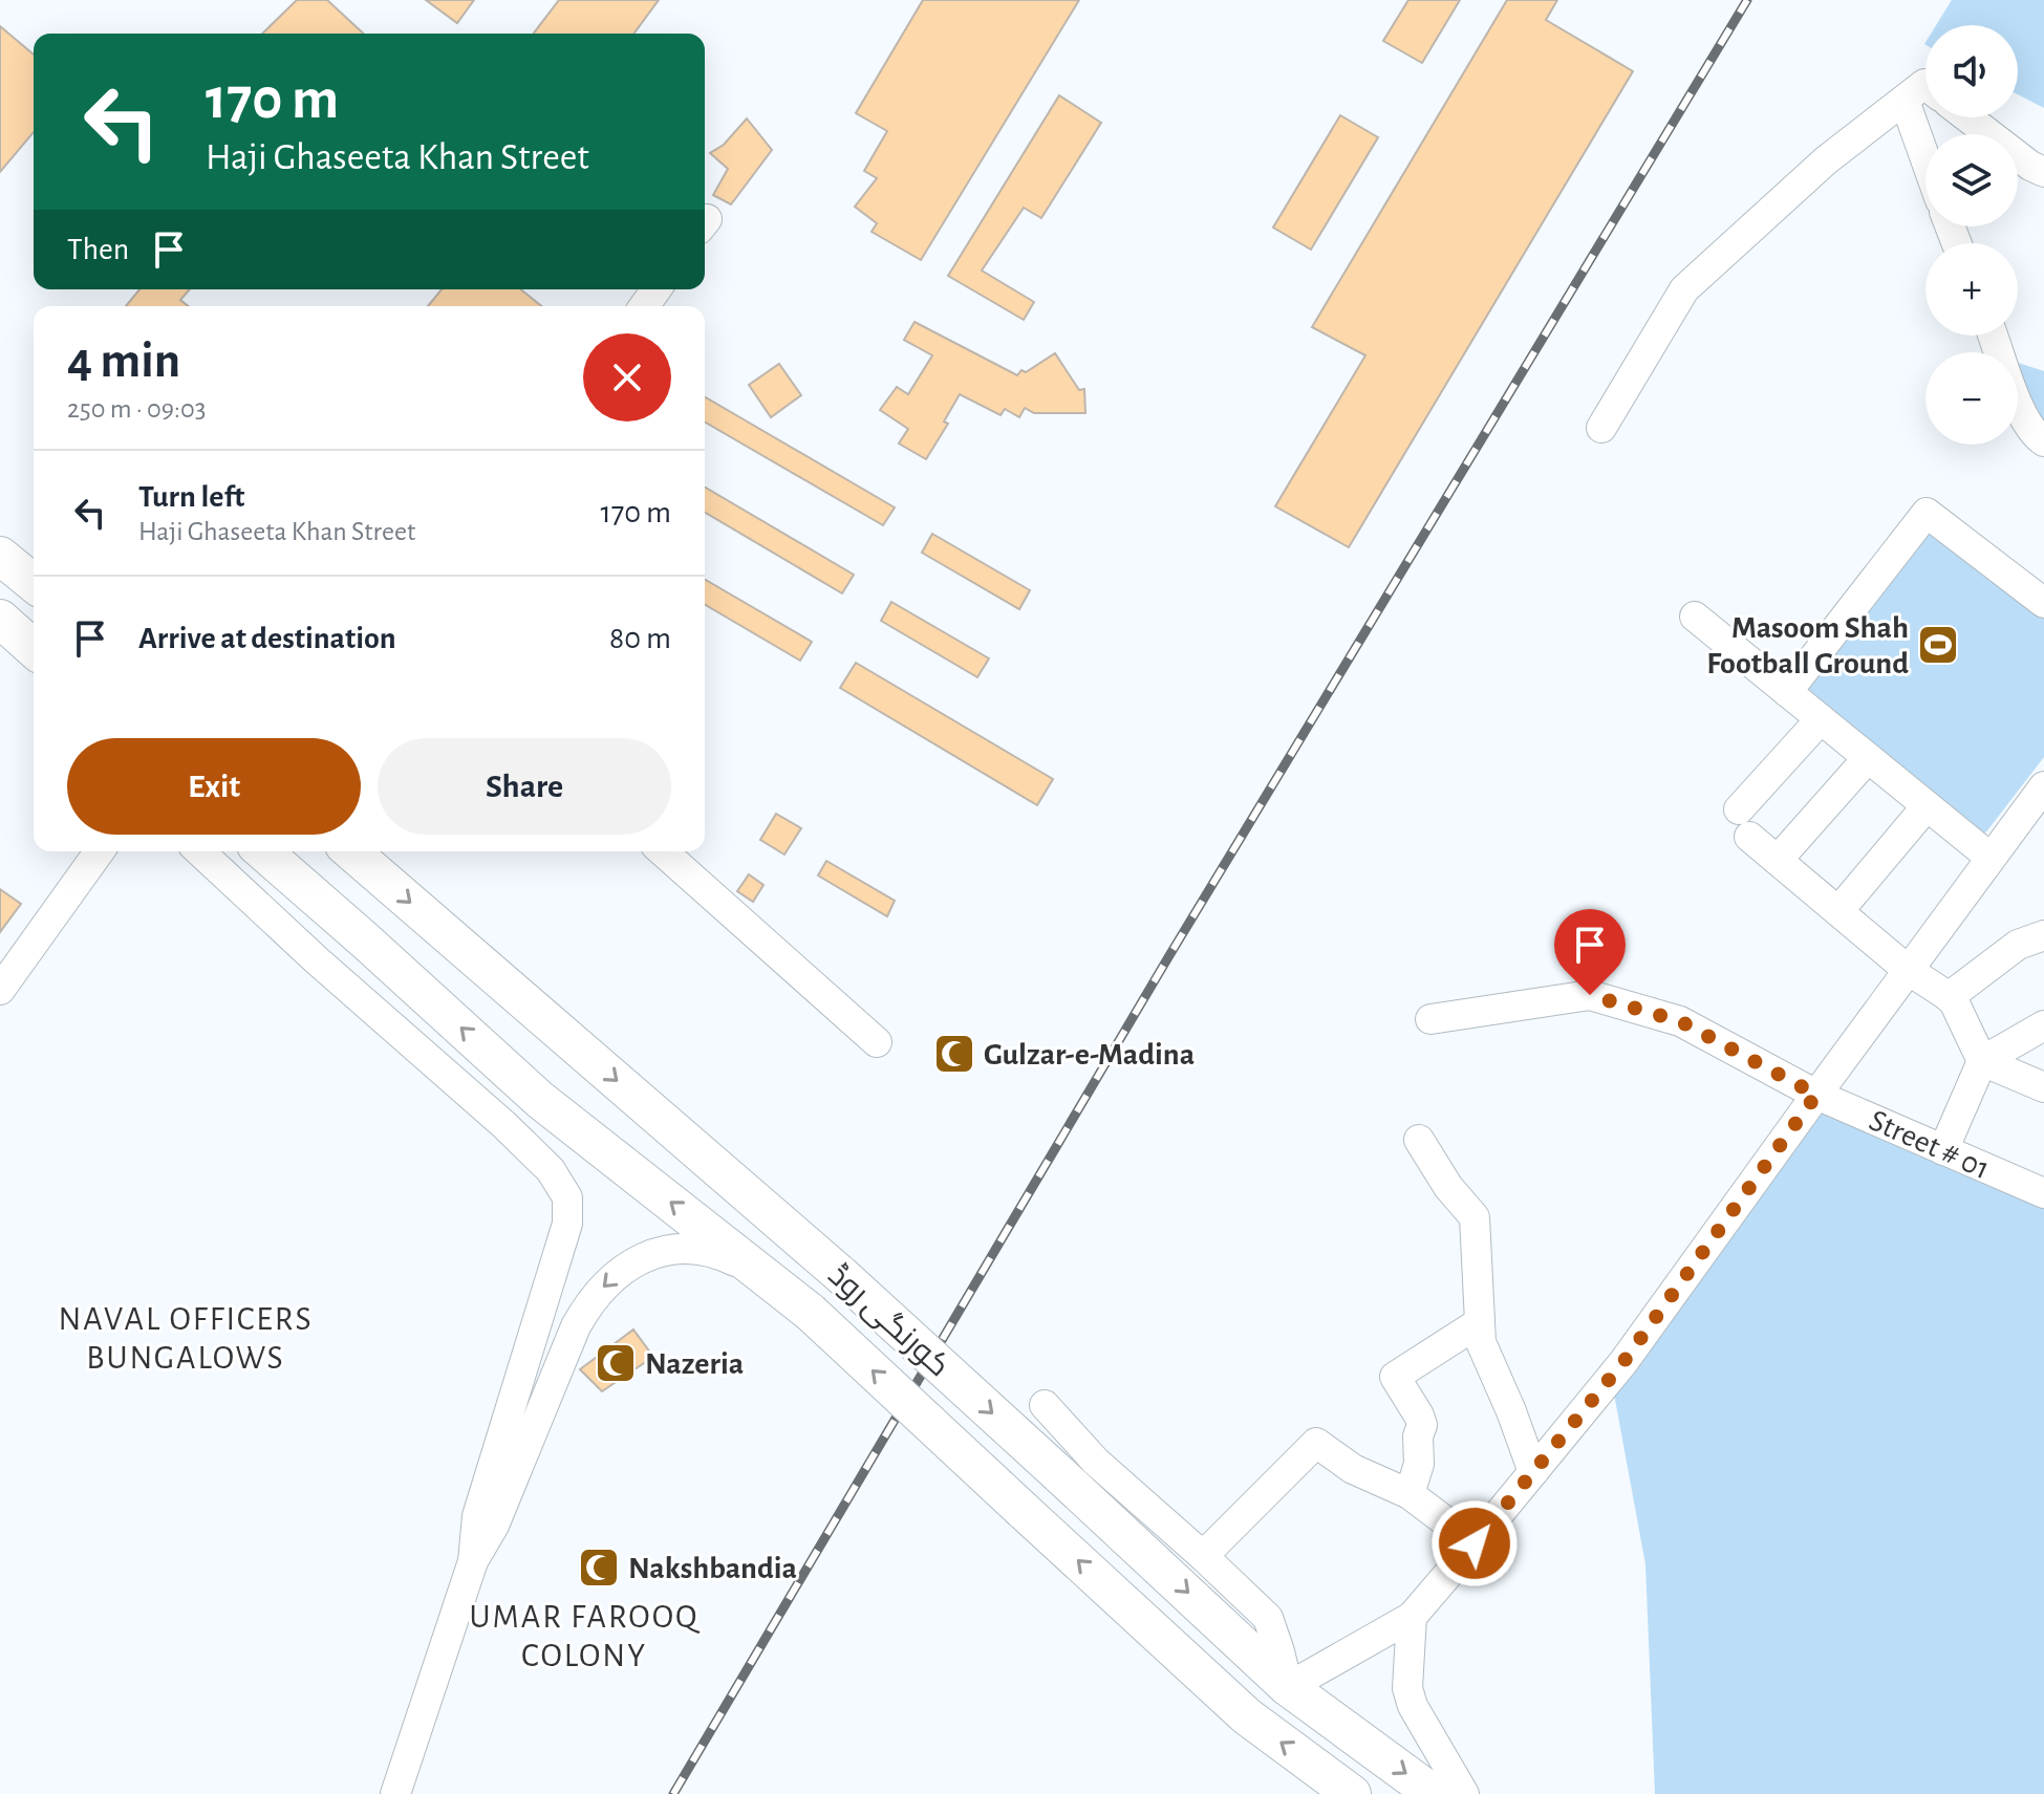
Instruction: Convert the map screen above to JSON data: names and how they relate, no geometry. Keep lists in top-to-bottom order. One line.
{"streets":{"main road":["کورنگی روڈ"],"street":["Street # 01"]},"districts":["NAVAL OFFICERS BUNGALOWS","UMAR FAROOQ COLONY"],"places":{"sports":["Masoom Shah Football Ground"],"mosque":["Gulzar-e-Madina","Nazeria","Nakshbandia"]},"page":{"map_buttons":["+","−"],"turn":["170 m","Haji Ghaseeta Khan Street"],"then":"Then","heading":["4 min","250 m · 09:03"],"list":[{"name":"Turn left","note":"Haji Ghaseeta Khan Street","value":"170 m"},{"name":"Arrive at destination","value":"80 m"}],"buttons":["Exit","Share"]}}
